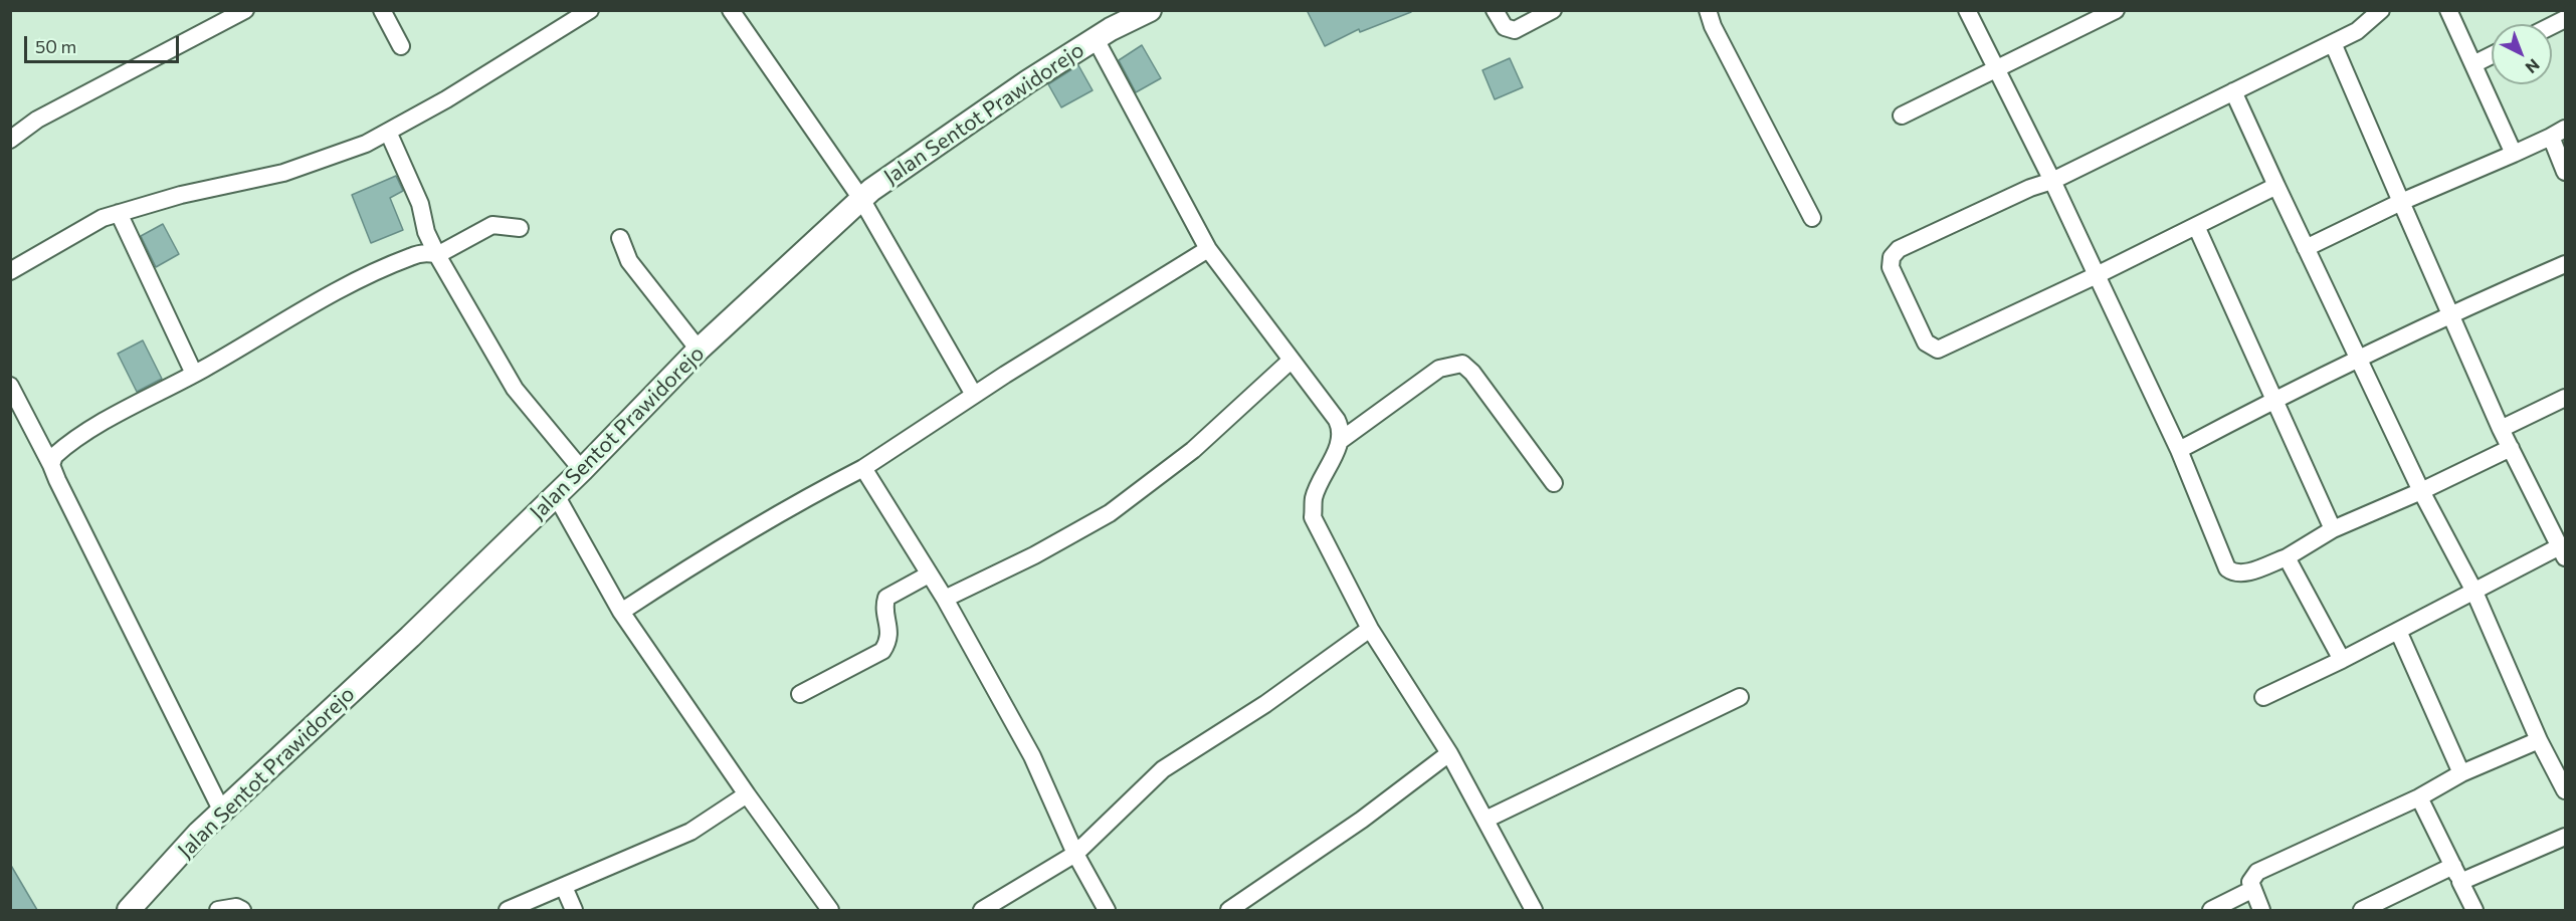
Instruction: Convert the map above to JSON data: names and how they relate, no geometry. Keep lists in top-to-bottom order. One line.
{"streets":{"main road":["Jalan Sentot Prawidorejo"]},"scale_bar":"50 m","north":"bottom right"}
